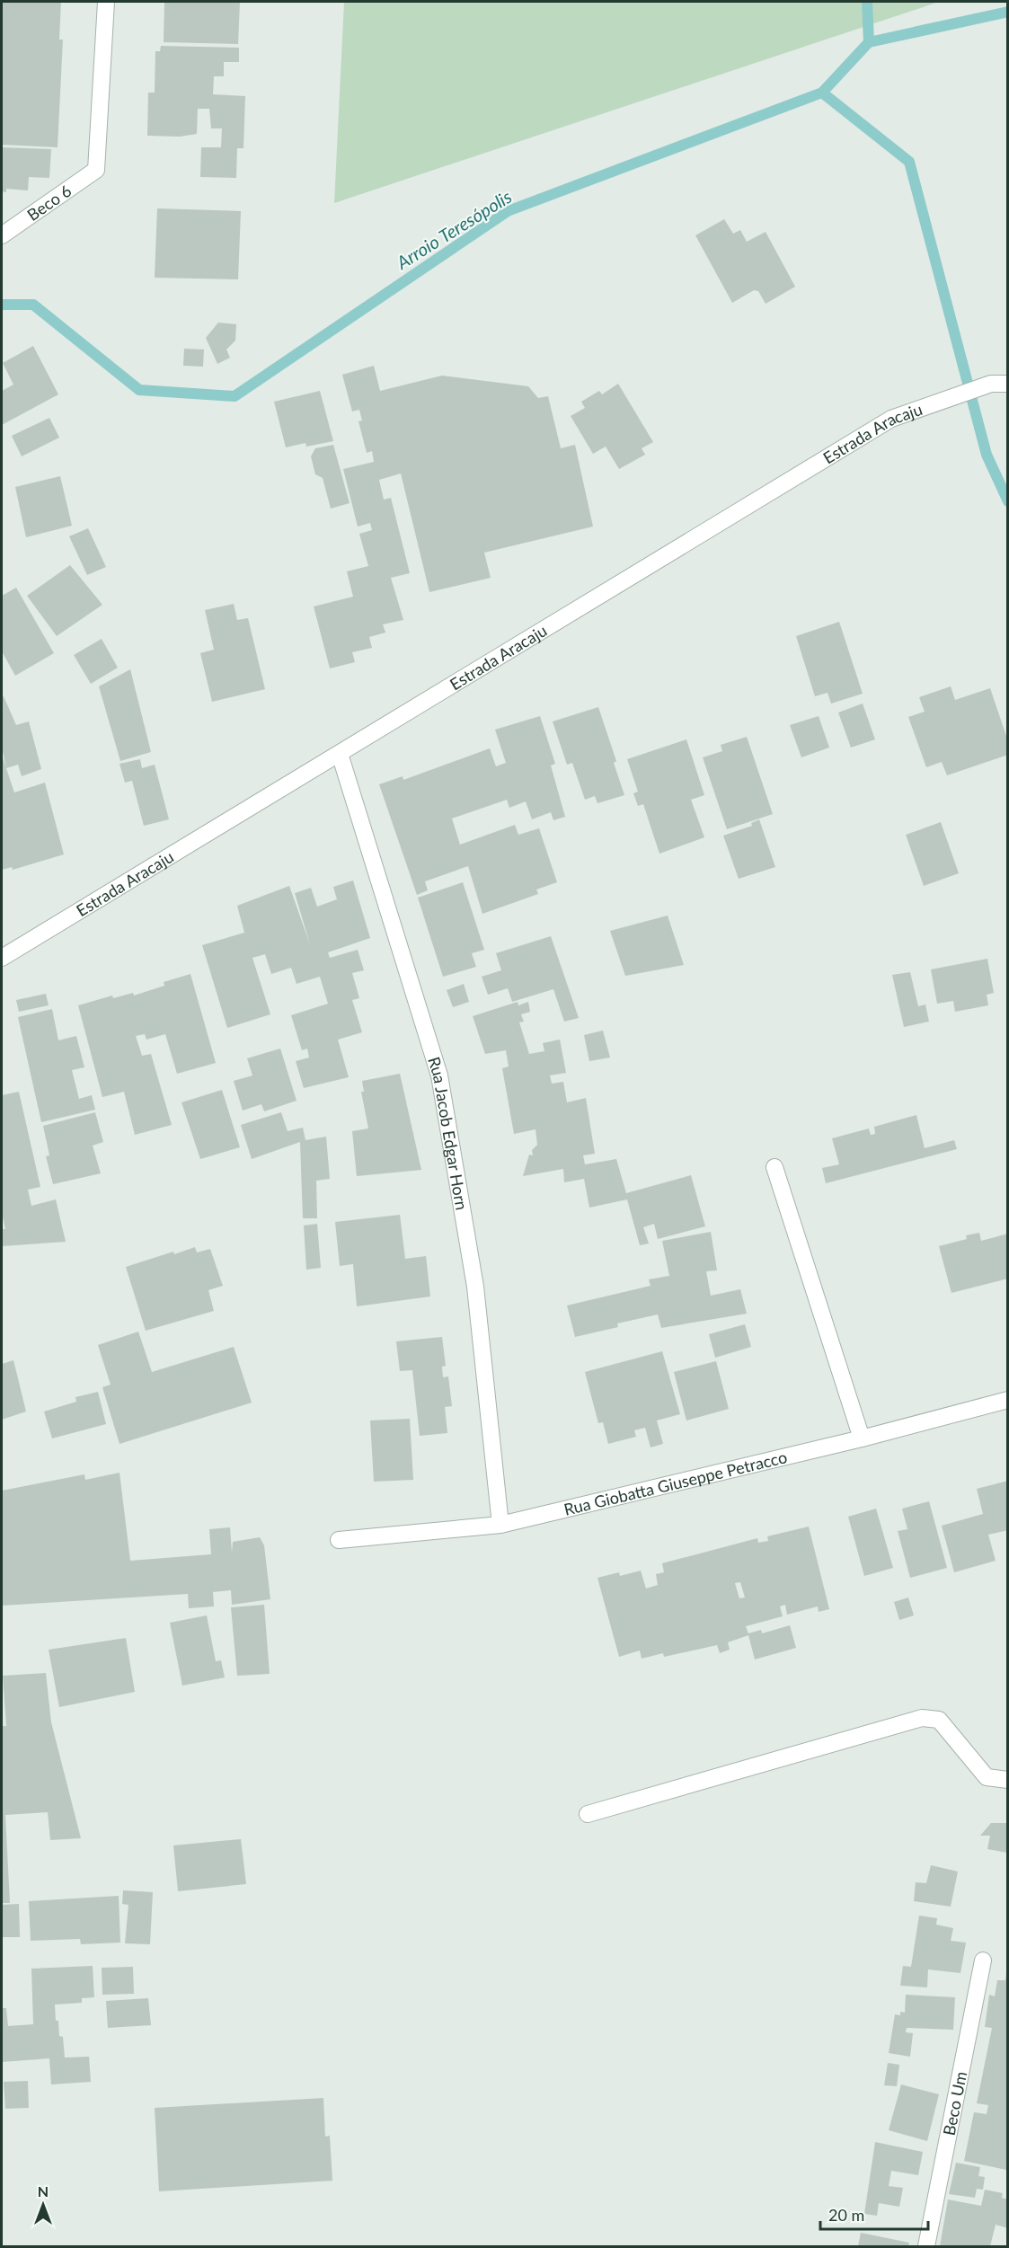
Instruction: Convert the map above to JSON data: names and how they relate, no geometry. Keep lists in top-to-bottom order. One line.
{"streets":{"street":["Beco 6","Estrada Aracaju","Rua Jacob Edgar Horn","Rua Giobatta Giuseppe Petracco","Beco Um"]},"crossings":[["Estrada Aracaju","Rua Jacob Edgar Horn"],["Rua Jacob Edgar Horn","Rua Giobatta Giuseppe Petracco"]],"water":["Arroio Teresópolis"],"scale_bar":"20 m","north":"top"}
